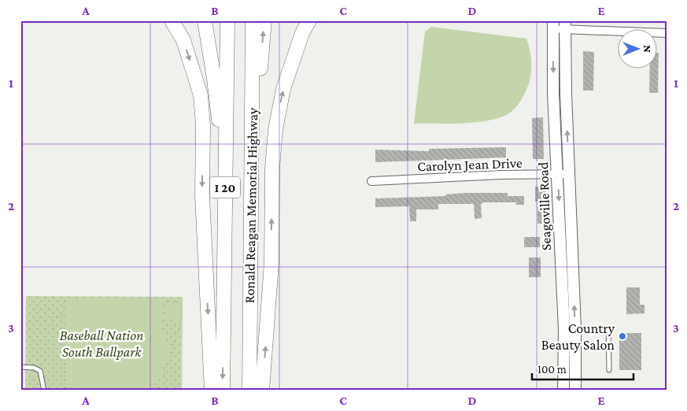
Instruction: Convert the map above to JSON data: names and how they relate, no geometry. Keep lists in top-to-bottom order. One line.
{"streets":{"highway":["I 20","Ronald Reagan Memorial Highway"],"main road":["Seagoville Road"],"street":["Carolyn Jean Drive"]},"crossings":[["Carolyn Jean Drive","Seagoville Road"]],"parks":["Baseball Nation South Ballpark"],"places":["Country Beauty Salon"],"scale_bar":"100 m","north":"right","grid":{"columns":["A","B","C","D","E"],"rows":["1","2","3"]}}
